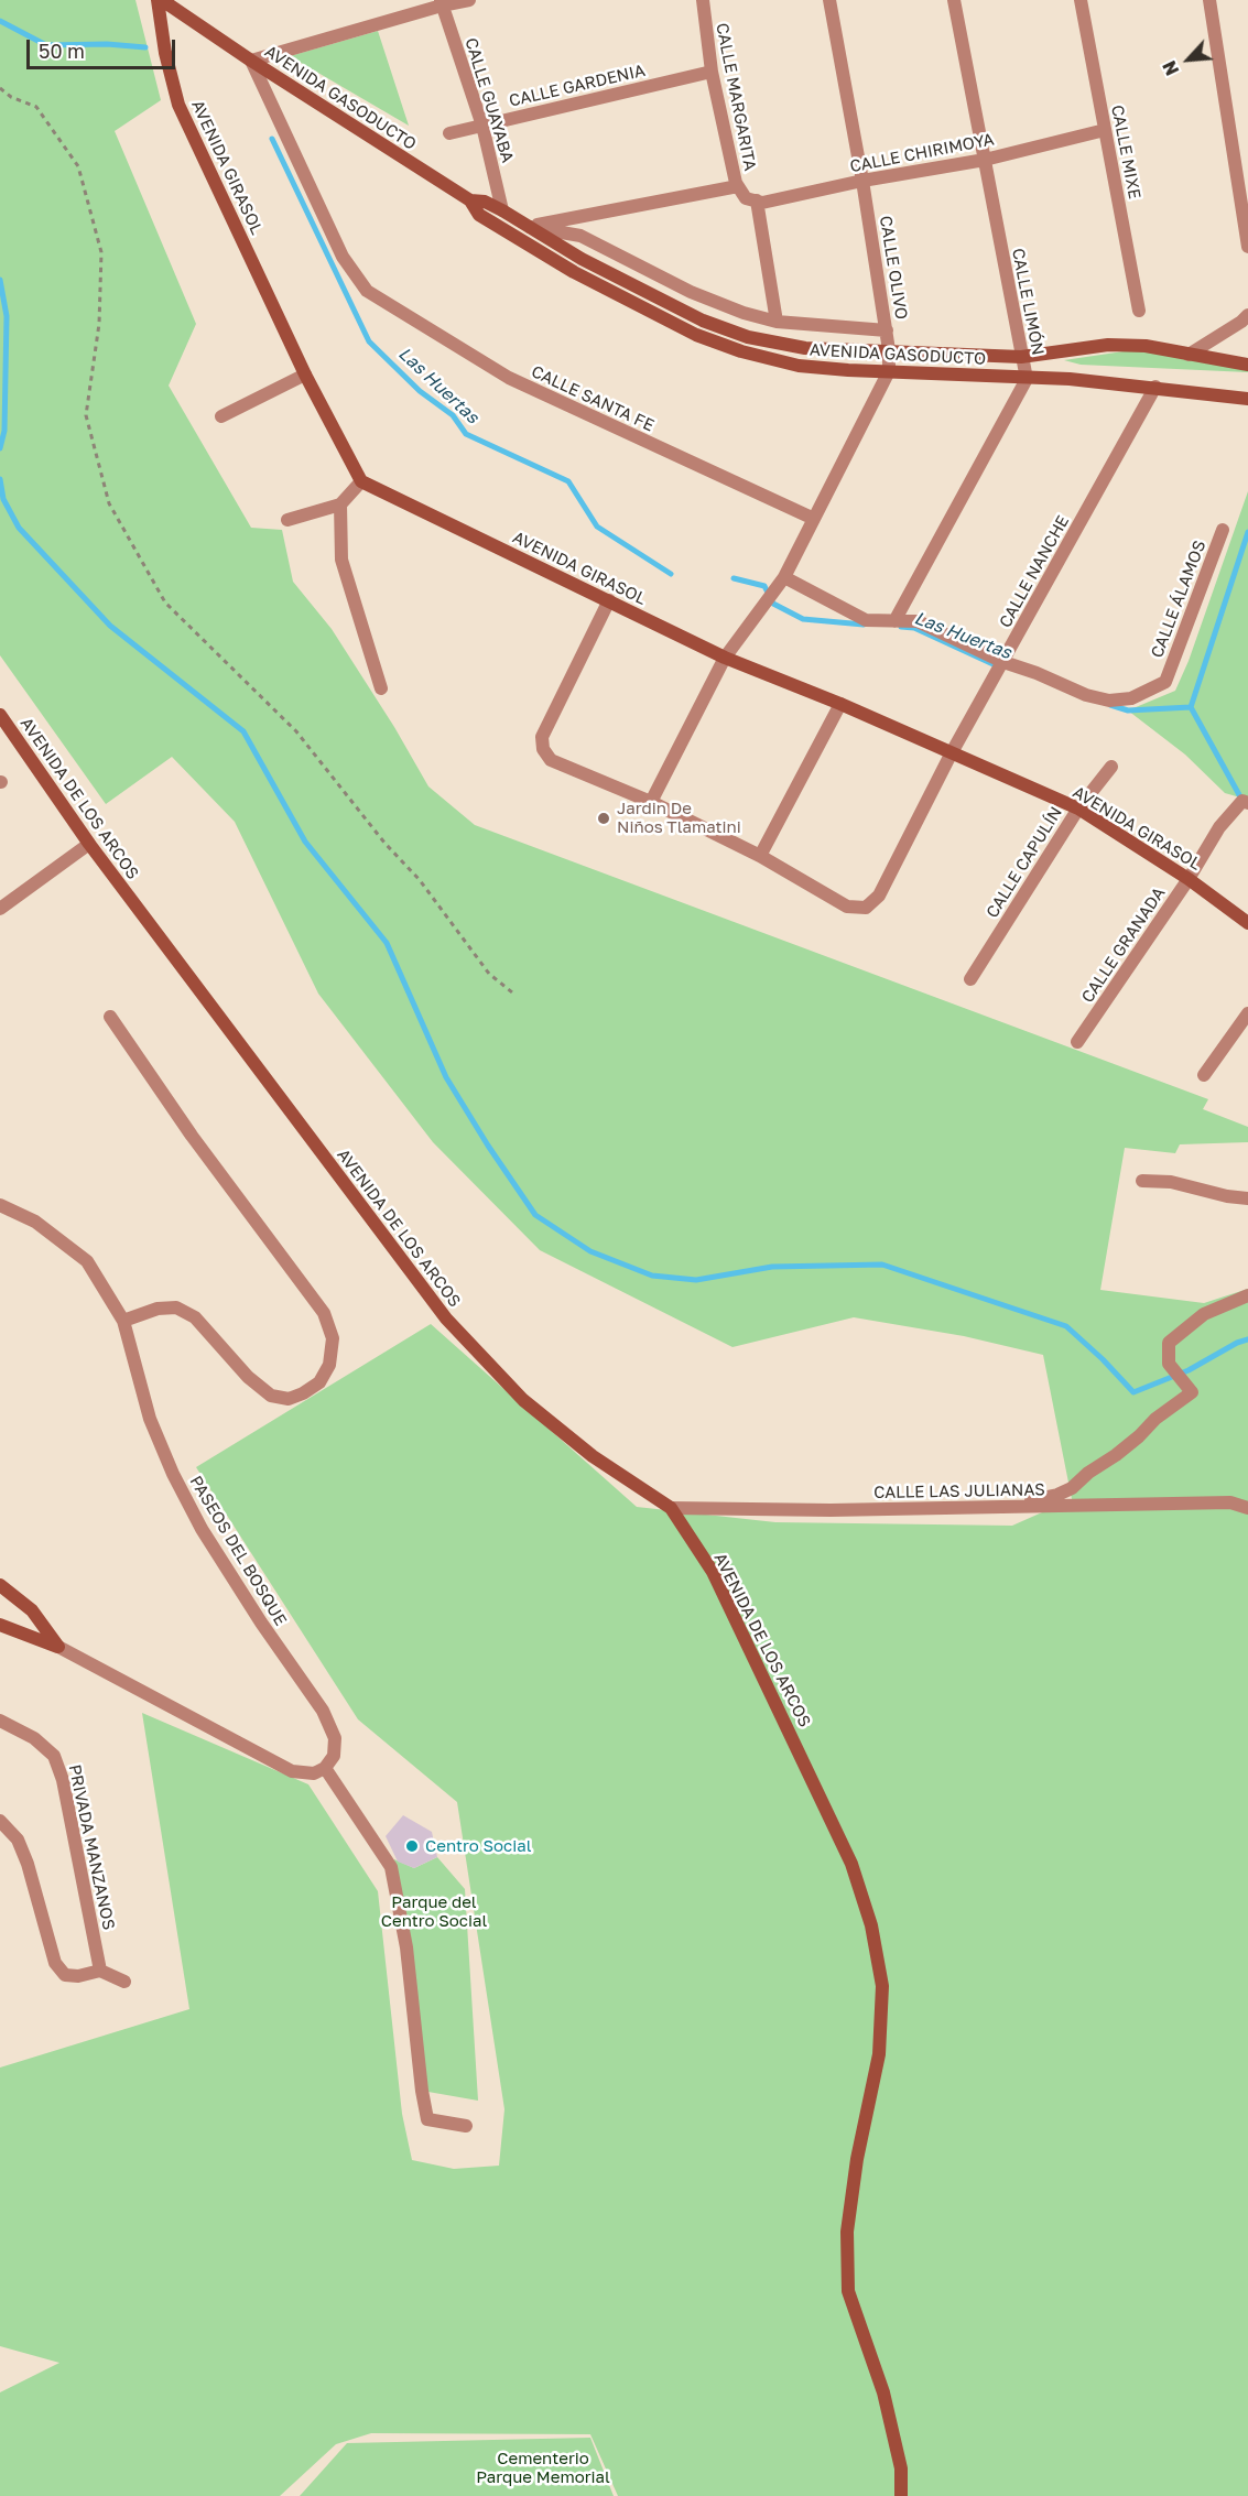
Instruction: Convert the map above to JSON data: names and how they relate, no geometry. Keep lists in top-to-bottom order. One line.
{"streets":{"street":["CALLE GARDENIA","CALLE MARGARITA","AVENIDA GASODUCTO","CALLE GUAYABA","CALLE MIXE","CALLE CHIRIMOYA","AVENIDA GIRASOL","CALLE OLIVO","CALLE LIMÓN","CALLE SANTA FE","CALLE NANCHE","CALLE ÁLAMOS","AVENIDA DE LOS ARCOS","CALLE CAPULÍN","CALLE GRANADA","CALLE LAS JULIANAS","PASEOS DEL BOSQUE","PRIVADA MANZANOS"]},"crossings":[["CALLE GARDENIA","CALLE MARGARITA"],["CALLE GARDENIA","CALLE GUAYABA"],["CALLE MARGARITA","CALLE CHIRIMOYA"],["AVENIDA GASODUCTO","CALLE GUAYABA"],["AVENIDA GASODUCTO","CALLE CHIRIMOYA"],["AVENIDA GASODUCTO","AVENIDA GIRASOL"],["AVENIDA GASODUCTO","CALLE OLIVO"],["AVENIDA GASODUCTO","CALLE LIMÓN"],["AVENIDA GASODUCTO","CALLE SANTA FE"],["AVENIDA GASODUCTO","CALLE NANCHE"],["CALLE MIXE","CALLE CHIRIMOYA"],["CALLE CHIRIMOYA","CALLE OLIVO"],["CALLE CHIRIMOYA","CALLE LIMÓN"],["AVENIDA GIRASOL","CALLE OLIVO"],["AVENIDA GIRASOL","CALLE NANCHE"],["AVENIDA GIRASOL","CALLE CAPULÍN"],["AVENIDA GIRASOL","CALLE GRANADA"],["CALLE OLIVO","CALLE SANTA FE"],["CALLE NANCHE","CALLE ÁLAMOS"],["AVENIDA DE LOS ARCOS","CALLE LAS JULIANAS"]],"water":["Las Huertas"],"parks":["Parque del Centro Social","Cementerio Parque Memorial"],"places":["Jardin De Niños Tlamatini","Centro Social"],"scale_bar":"50 m","north":"bottom left"}
